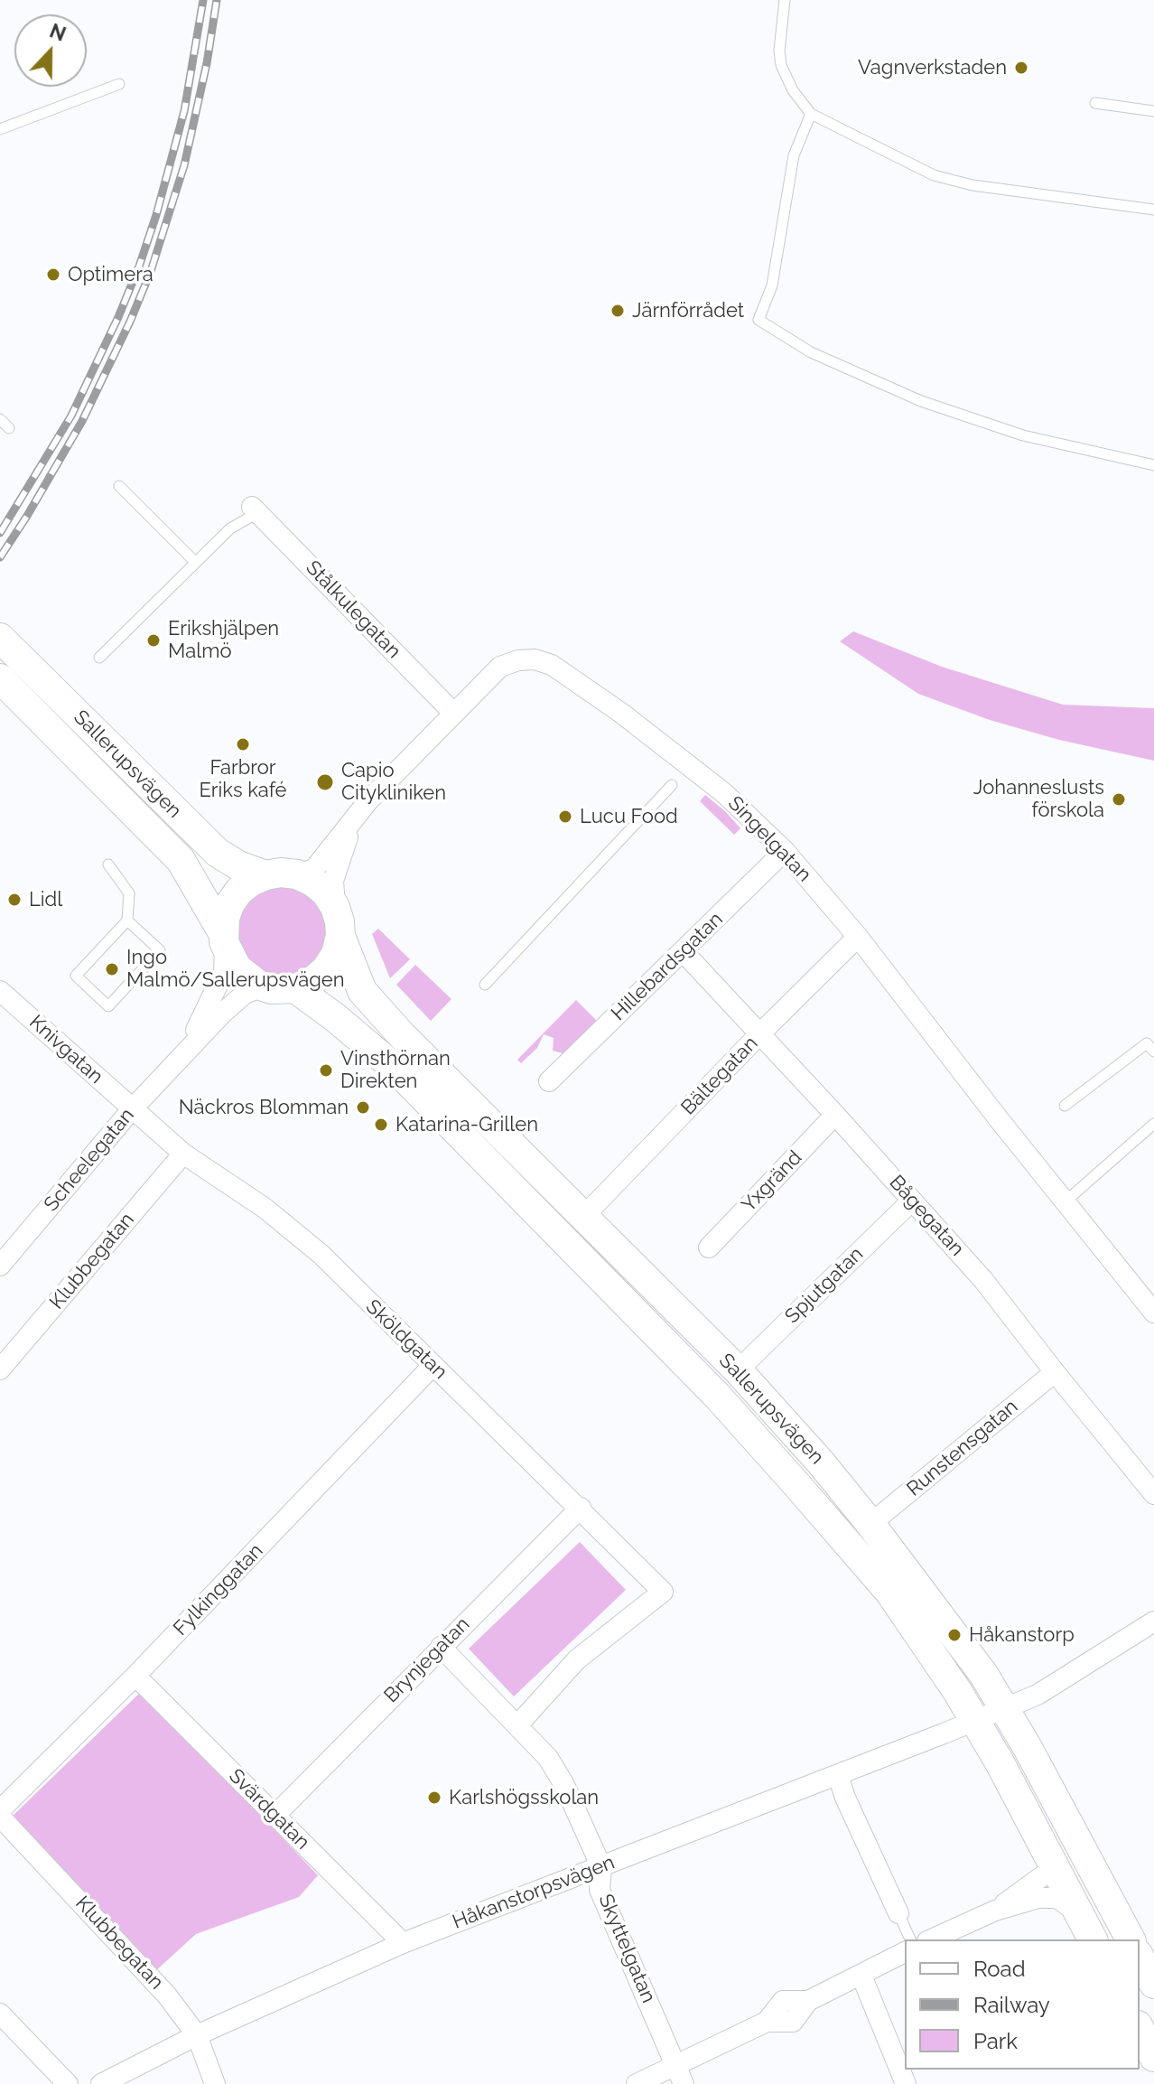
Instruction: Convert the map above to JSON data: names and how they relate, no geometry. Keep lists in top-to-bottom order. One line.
{"streets":{"main road":["Sallerupsvägen"],"street":["Stålkulegatan","Singelgatan","Hillebardsgatan","Knivgatan","Bältegatan","Scheelegatan","Yxgränd","Bågegatan","Klubbegatan","Spjutgatan","Sköldgatan","Runstensgatan","Fylkinggatan","Brynjegatan","Svärdgatan","Håkanstorpsvägen","Skyttelgatan"]},"crossings":[["Stålkulegatan","Singelgatan"],["Sallerupsvägen","Singelgatan"],["Sallerupsvägen","Bältegatan"],["Sallerupsvägen","Scheelegatan"],["Sallerupsvägen","Spjutgatan"],["Sallerupsvägen","Runstensgatan"],["Sallerupsvägen","Håkanstorpsvägen"],["Singelgatan","Hillebardsgatan"],["Singelgatan","Bältegatan"],["Singelgatan","Scheelegatan"],["Hillebardsgatan","Bågegatan"],["Knivgatan","Scheelegatan"],["Knivgatan","Sköldgatan"],["Bältegatan","Bågegatan"],["Scheelegatan","Sköldgatan"],["Yxgränd","Bågegatan"],["Bågegatan","Spjutgatan"],["Bågegatan","Runstensgatan"],["Klubbegatan","Sköldgatan"],["Klubbegatan","Håkanstorpsvägen"],["Sköldgatan","Fylkinggatan"],["Sköldgatan","Brynjegatan"],["Sköldgatan","Skyttelgatan"],["Fylkinggatan","Svärdgatan"],["Brynjegatan","Svärdgatan"],["Brynjegatan","Skyttelgatan"],["Svärdgatan","Håkanstorpsvägen"],["Håkanstorpsvägen","Skyttelgatan"]],"places":["Vagnverkstaden","Optimera","Järnförrådet","Erikshjälpen Malmö","Farbror Eriks kafé","Capio Citykliniken","Johanneslusts förskola","Lucu Food","Lidl","Ingo Malmö/Sallerupsvägen","Vinsthörnan Direkten","Näckros Blomman","Katarina-Grillen","Håkanstorp","Karlshögsskolan"],"legend":["Road","Railway","Park"],"north":"top"}
